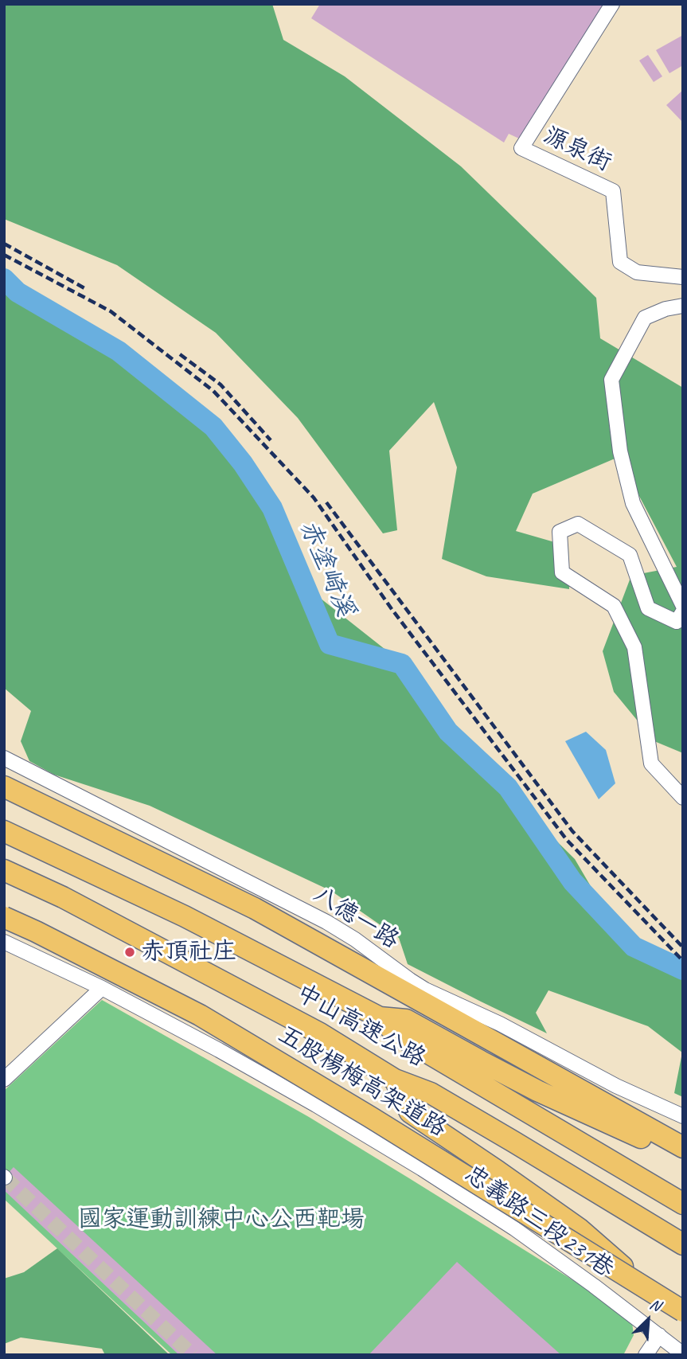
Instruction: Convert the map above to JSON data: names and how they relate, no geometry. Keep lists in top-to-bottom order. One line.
{"streets":{"highway":["中山高速公路","五股楊梅高架道路"],"street":["源泉街","八德一路","忠義路三段231巷"]},"water":["赤塗崎溪"],"parks":["國家運動訓練中心公西靶場"],"places":["赤頂社庄"],"north":"top right"}
